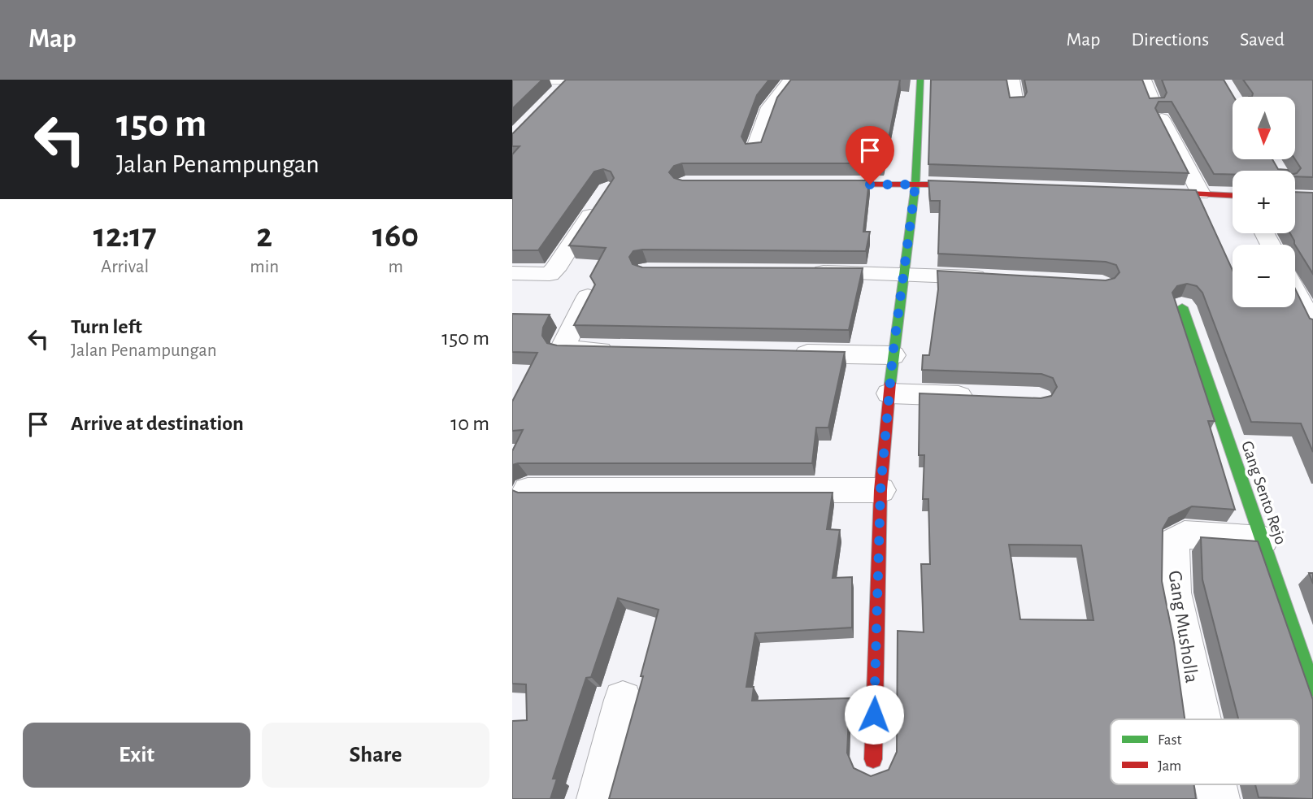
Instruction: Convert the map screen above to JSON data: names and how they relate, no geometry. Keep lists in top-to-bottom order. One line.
{"streets":{"street":["Gang Sento Rejo","Gang Musholla"]},"crossings":[["Gang Sento Rejo","Gang Musholla"]],"legend":["Fast","Jam"],"north":"bottom","page":{"header":"Map","nav":["Map","Directions","Saved"],"turn":["150 m","Jalan Penampungan"],"map_buttons":["+","−"],"eta":["12:17","Arrival","2","min","160","m"],"list":[{"name":"Turn left","note":"Jalan Penampungan","value":"150 m"},{"name":"Arrive at destination","value":"10 m"}],"buttons":["Exit","Share"]}}
